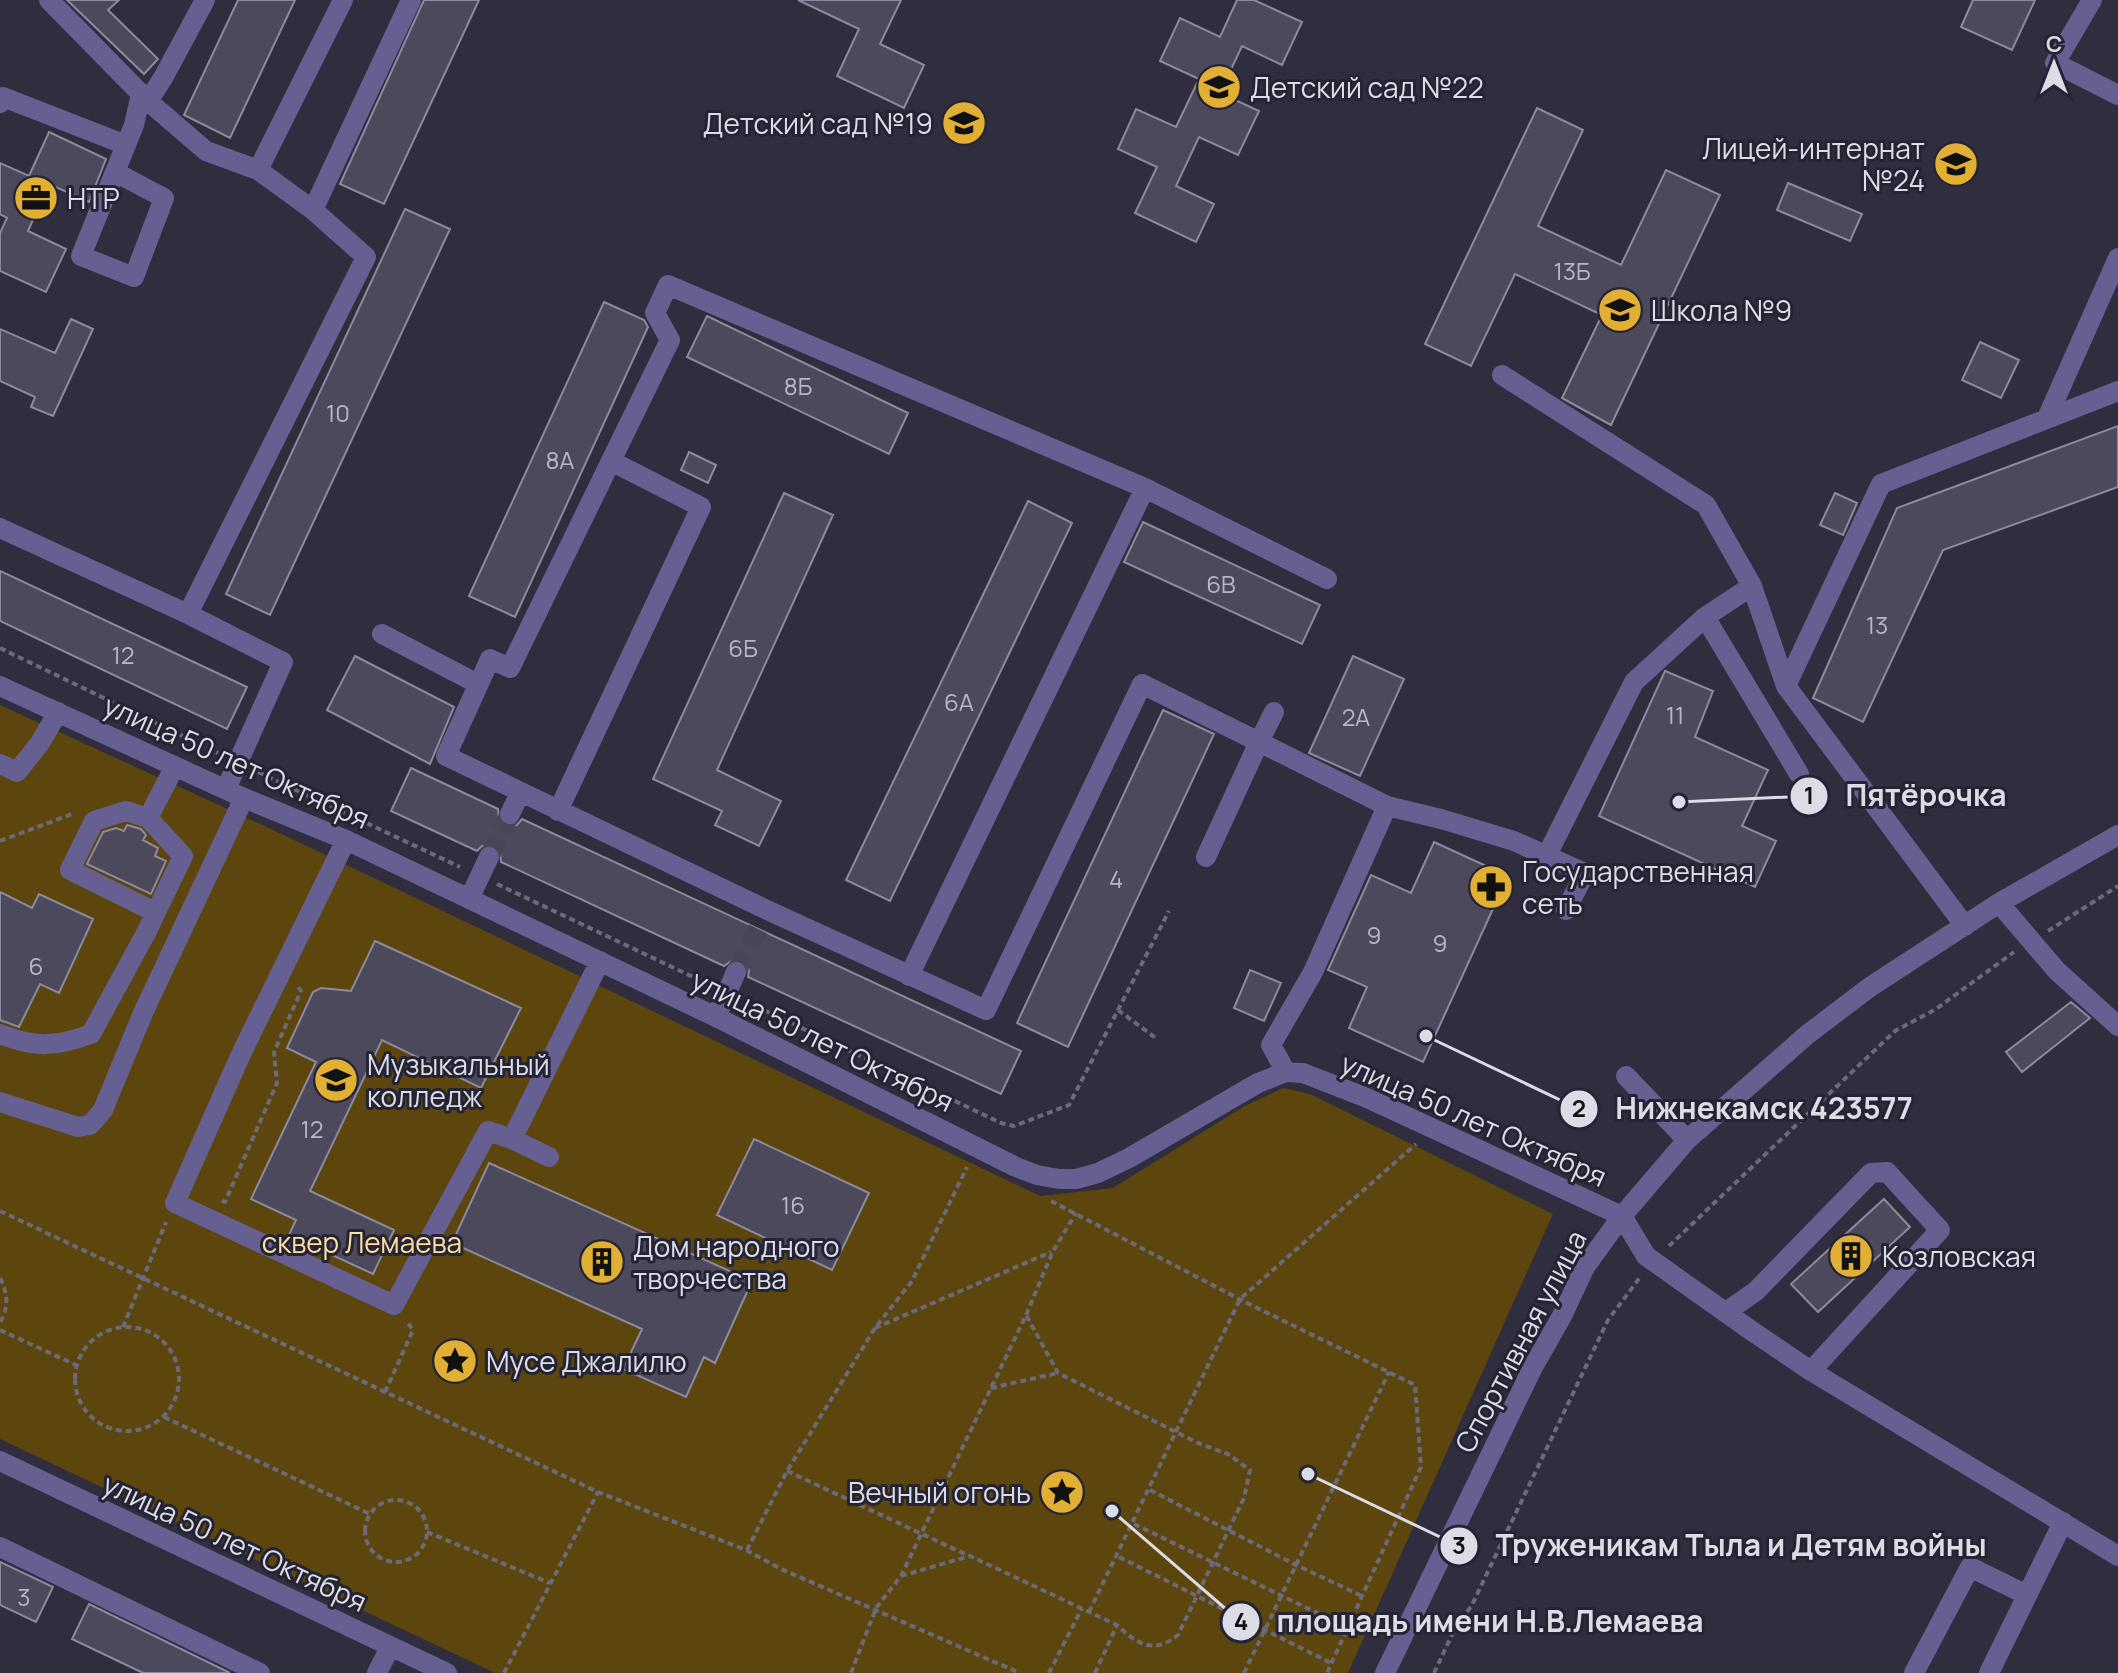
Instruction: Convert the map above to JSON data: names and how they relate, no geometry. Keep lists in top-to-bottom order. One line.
{"streets":{"street":["улица 50 лет Октября","Спортивная улица"]},"crossings":[["улица 50 лет Октября","Спортивная улица"]],"parks":["сквер Лемаева"],"places":{"school or university":["Детский сад №22","Детский сад №19","Лицей-интернат №24","Школа №9","Музыкальный колледж"],"office":["НТР"],"other":["Пятёрочка","Нижнекамск 423577","Труженикам Тыла и Детям войны","площадь имени Н.В.Лемаева"],"pharmacy":["Государственная сеть"],"building":["Козловская","Дом народного творчества"],"place":["Мусе Джалилю","Вечный огонь"]},"house_numbers":["13Б","8Б","10","8А","6В","13","6Б","12","6А","11","2А","4","9","9","6","12","16","3"],"north":"top"}
